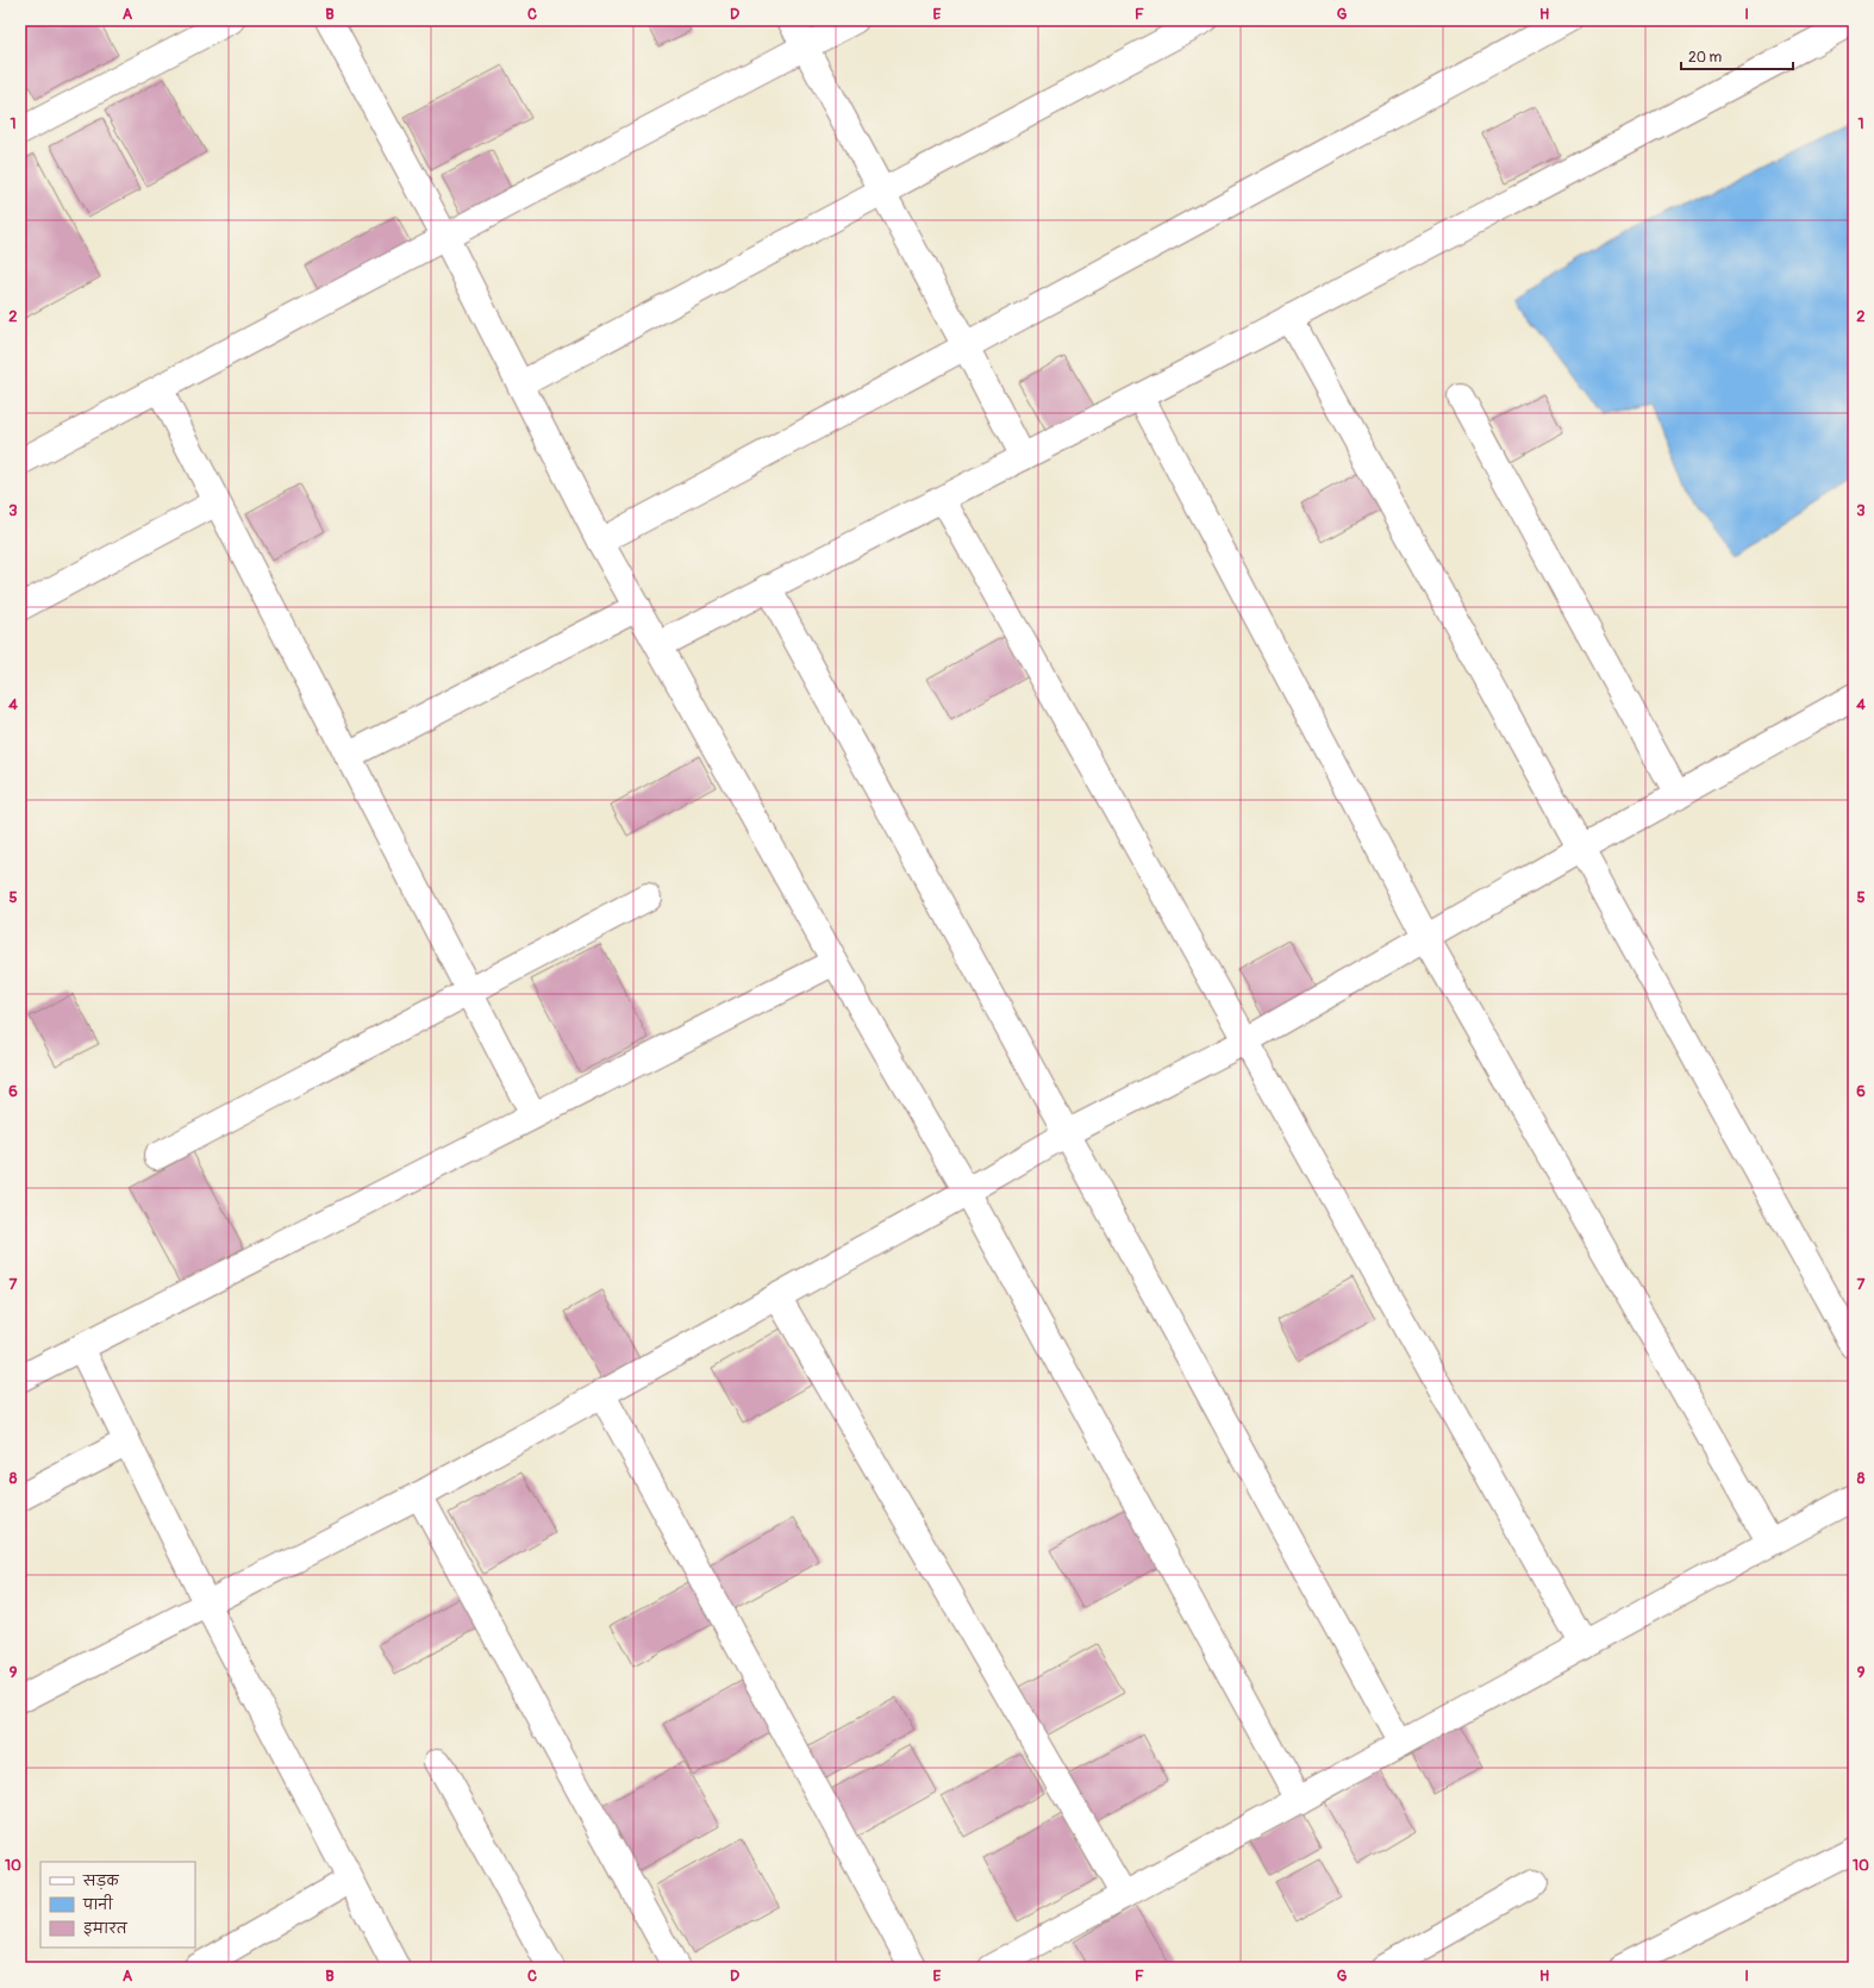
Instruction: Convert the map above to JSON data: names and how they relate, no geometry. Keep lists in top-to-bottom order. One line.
{"legend":["सड़क","पानी","इमारत"],"scale_bar":"20 m","grid":{"columns":["A","B","C","D","E","F","G","H","I"],"rows":["1","2","3","4","5","6","7","8","9","10"]}}
